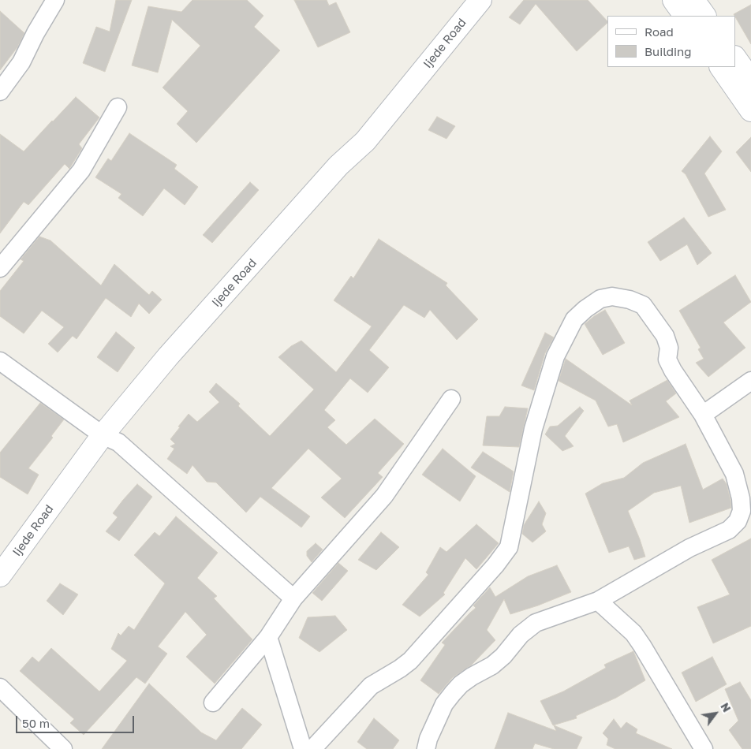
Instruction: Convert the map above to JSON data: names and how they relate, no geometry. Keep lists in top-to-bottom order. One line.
{"streets":{"main road":["Ijede Road"]},"legend":["Road","Building"],"scale_bar":"50 m","north":"top right"}
